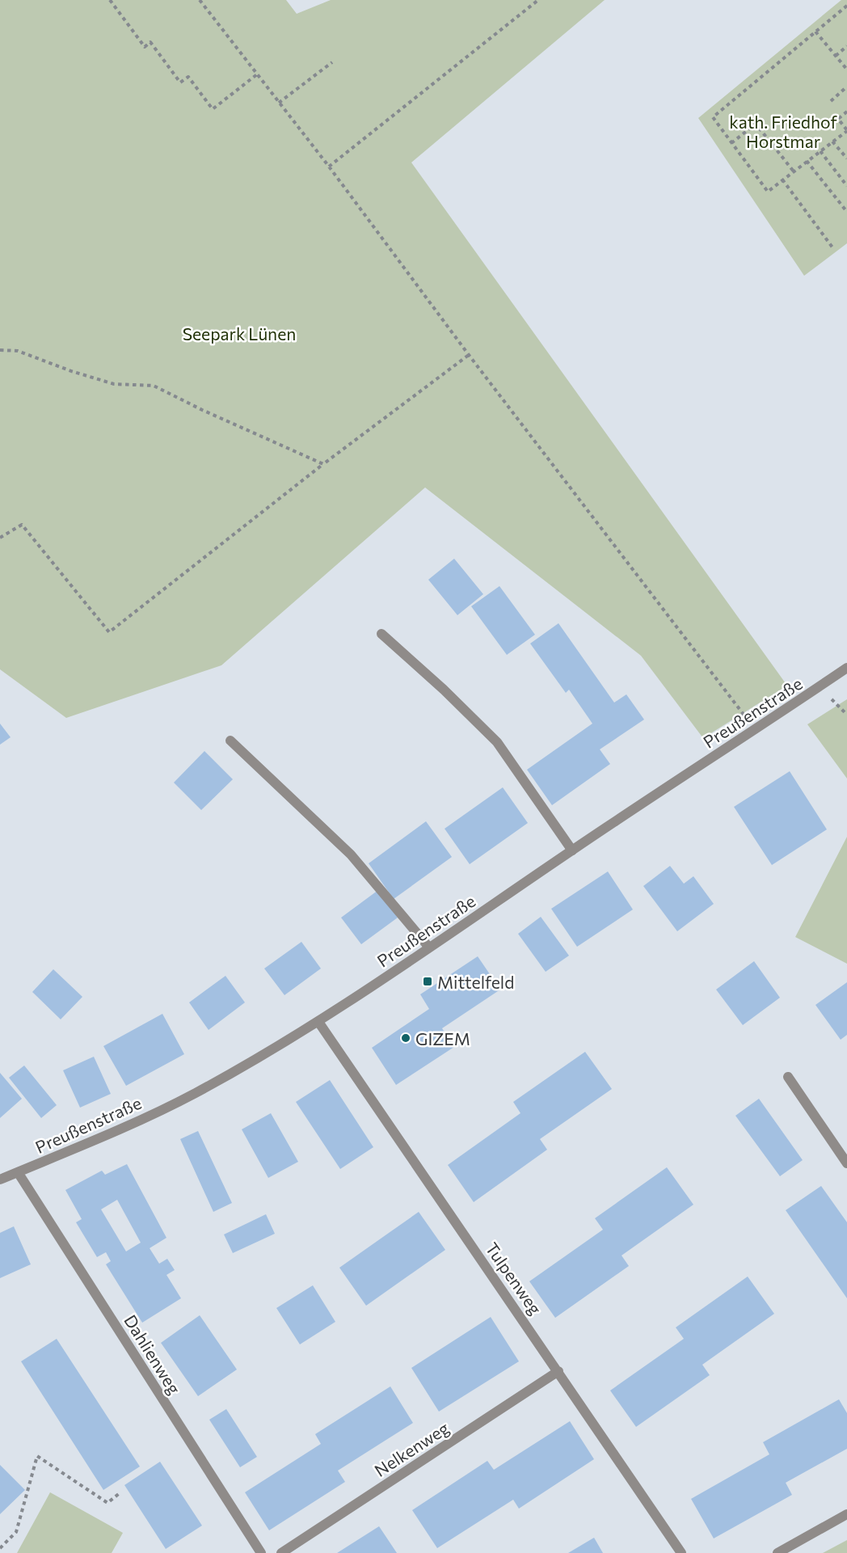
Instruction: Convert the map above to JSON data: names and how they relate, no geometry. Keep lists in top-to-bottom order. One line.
{"streets":{"street":["Preußenstraße","Tulpenweg","Dahlienweg","Nelkenweg"]},"crossings":[["Preußenstraße","Tulpenweg"],["Preußenstraße","Dahlienweg"],["Tulpenweg","Nelkenweg"]],"parks":["kath. Friedhof Horstmar","Seepark Lünen"],"places":{"transit":["Mittelfeld"],"other":["GIZEM"]}}
